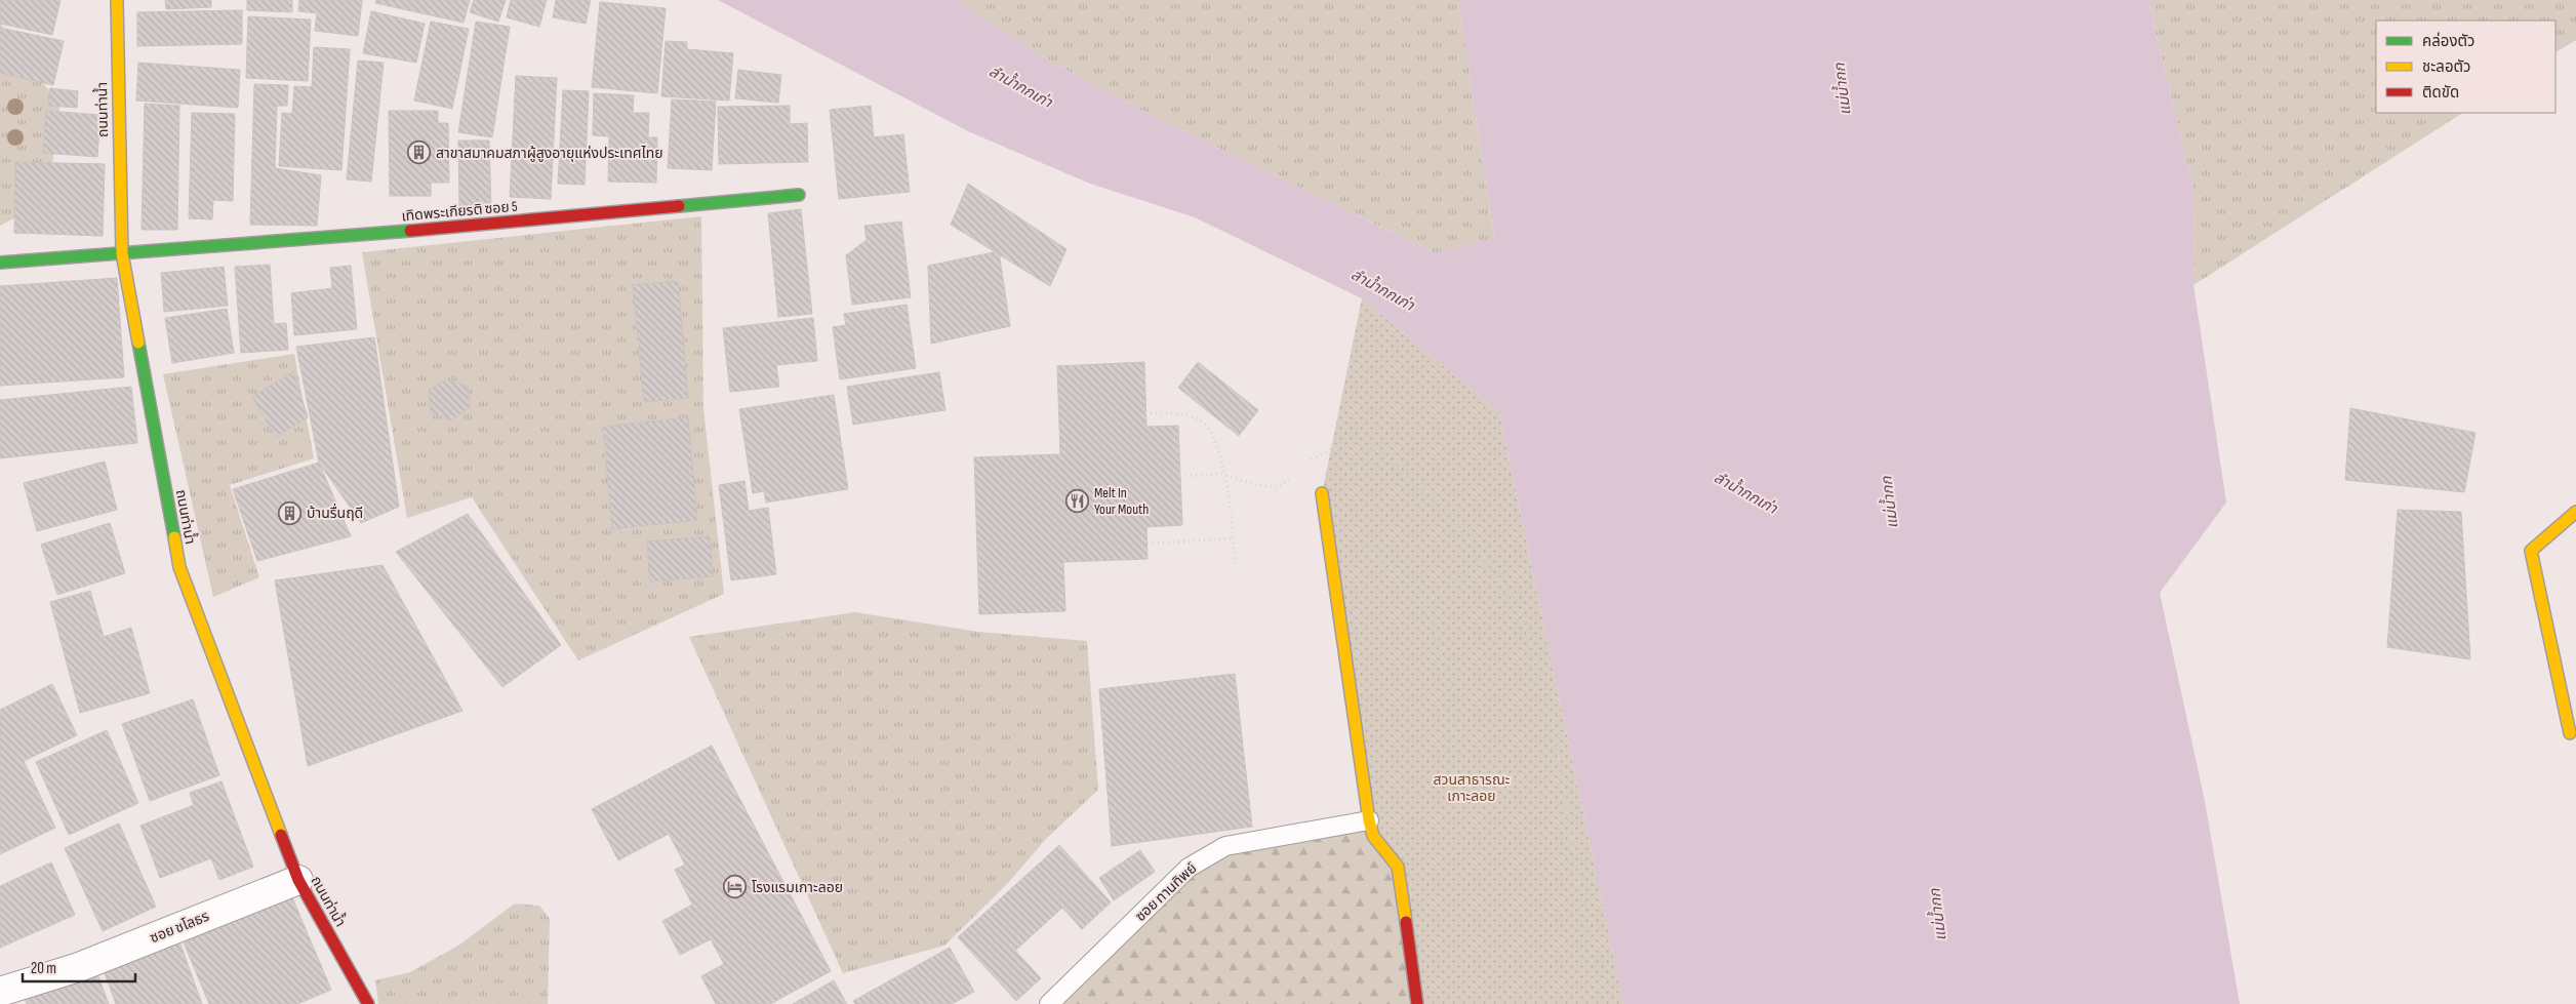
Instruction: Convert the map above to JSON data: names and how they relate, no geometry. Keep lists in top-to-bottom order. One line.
{"streets":{"street":["ถนนท่าน้ำ","เทิดพระเกียรติ ซอย 5","ซอย ชโลธร"],"lane":["ซอย ทานทิพย์"]},"crossings":[["ถนนท่าน้ำ","เทิดพระเกียรติ ซอย 5"],["ถนนท่าน้ำ","ซอย ชโลธร"]],"water":["ลำน้ำกกเก่า","แม่น้ำกก"],"parks":["สวนสาธารณะ เกาะลอย"],"places":{"building":["สาขาสมาคมสภาผู้สูงอายุแห่งประเทศไทย","บ้านรื่นฤดี"],"restaurant":["Melt In Your Mouth"],"hotel":["โรงแรมเกาะลอย"]},"legend":["คล่องตัว","ชะลอตัว","ติดขัด"],"scale_bar":"20 m"}
